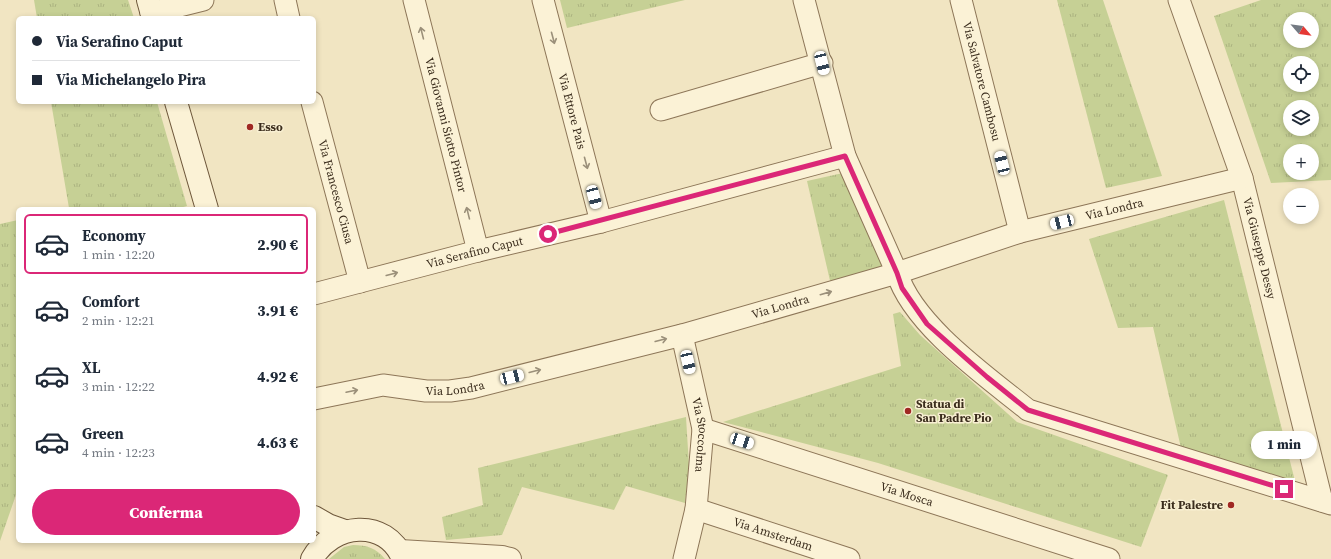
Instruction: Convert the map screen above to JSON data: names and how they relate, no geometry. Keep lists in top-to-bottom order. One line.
{"streets":{"street":["Via Salvatore Cambosu","Via Ettore Pais","Via Giovanni Siotto Pintor","Via Francesco Ciusa","Via Londra","Via Giuseppe Dessy","Via Serafino Caput","Via Stoccolma","Via Mosca","Via Amsterdam"]},"crossings":[["Via Salvatore Cambosu","Via Londra"],["Via Ettore Pais","Via Serafino Caput"],["Via Giovanni Siotto Pintor","Via Serafino Caput"],["Via Francesco Ciusa","Via Serafino Caput"],["Via Londra","Via Giuseppe Dessy"],["Via Londra","Via Stoccolma"],["Via Stoccolma","Via Mosca"],["Via Stoccolma","Via Amsterdam"]],"one_way":["Via Ettore Pais","Via Giovanni Siotto Pintor","Via Londra"],"places":["Esso","Statua di San Padre Pio","Fit Palestre"],"north":"bottom right","page":{"map_buttons":["+","−"],"banner":["Via Serafino Caput","Via Michelangelo Pira"],"list":[{"name":"Economy","note":"1 min · 12:20","value":"2.90 €"},{"name":"Comfort","note":"2 min · 12:21","value":"3.91 €"},{"name":"XL","note":"3 min · 12:22","value":"4.92 €"},{"name":"Green","note":"4 min · 12:23","value":"4.63 €"}],"bubble":"1 min","buttons":"Conferma"}}
